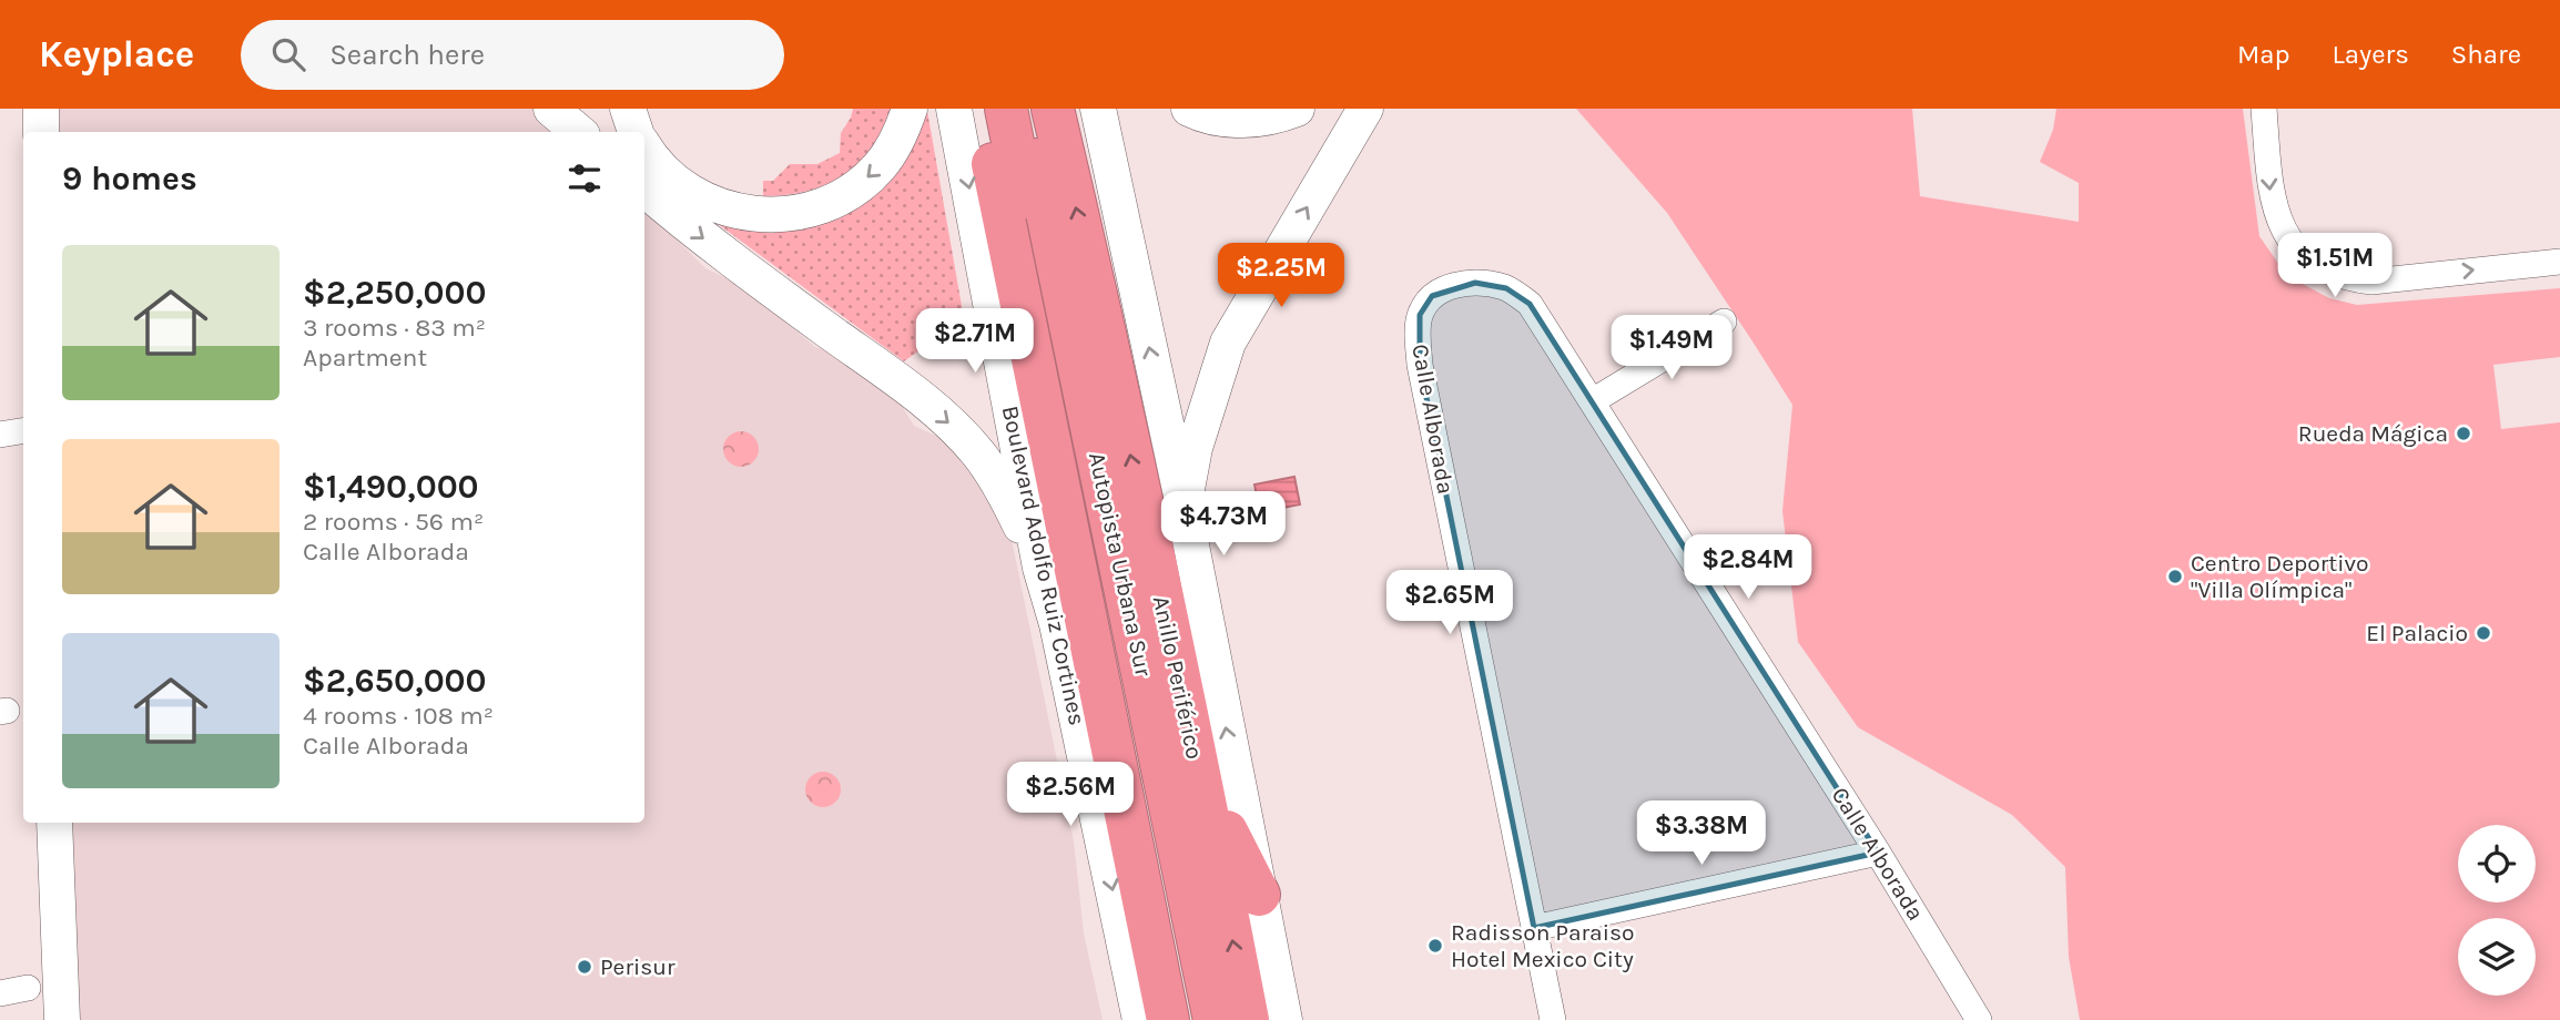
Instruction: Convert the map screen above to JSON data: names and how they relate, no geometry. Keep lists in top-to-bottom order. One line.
{"streets":{"highway":["Autopista Urbana Sur","Anillo Periférico"],"main road":["Boulevard Adolfo Ruiz Cortines"],"street":["Calle Alborada"]},"places":["Rueda Mágica","Centro Deportivo \"Villa Olímpica\"","El Palacio","Radisson Paraiso Hotel Mexico City","Perisur"],"page":{"header":"Keyplace","search":"Search here","nav":["Map","Layers","Share"],"heading":"9 homes","list":[{"name":"$2,250,000","note":"3 rooms · 83 m² · Apartment"},{"name":"$1,490,000","note":"2 rooms · 56 m² · Calle Alborada"},{"name":"$2,650,000","note":"4 rooms · 108 m² · Calle Alborada"}],"price":["$1.51M","$2.25M","$2.71M","$1.49M","$4.73M","$2.84M","$2.65M","$2.56M","$3.38M"]}}
